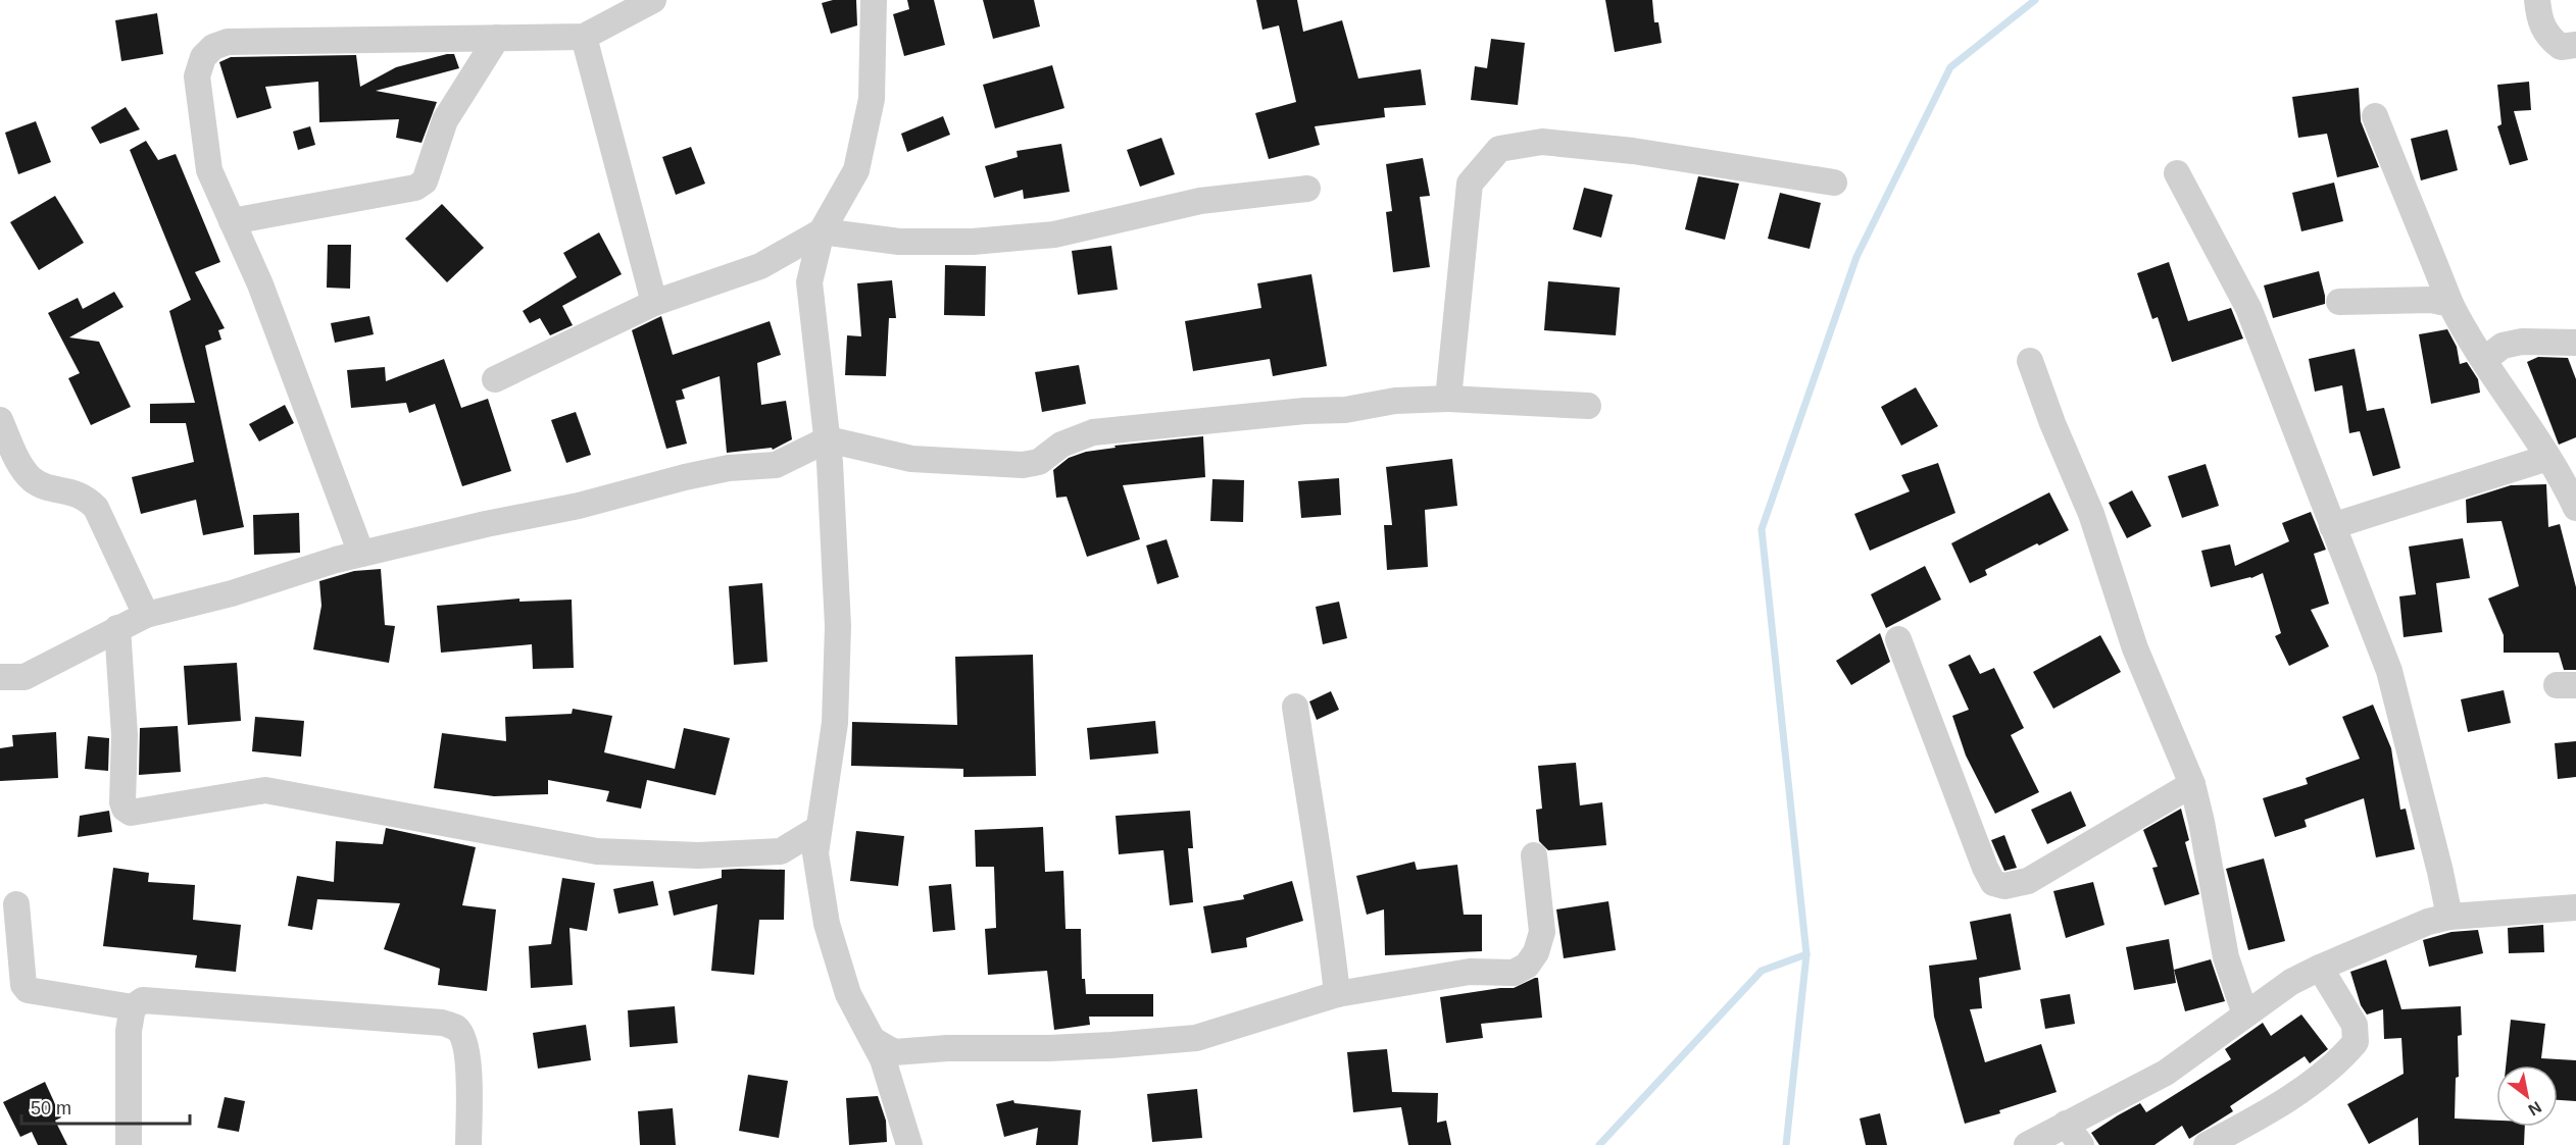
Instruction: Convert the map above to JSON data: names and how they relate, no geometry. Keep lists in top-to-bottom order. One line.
{"scale_bar":"50 m","north":"bottom right"}
